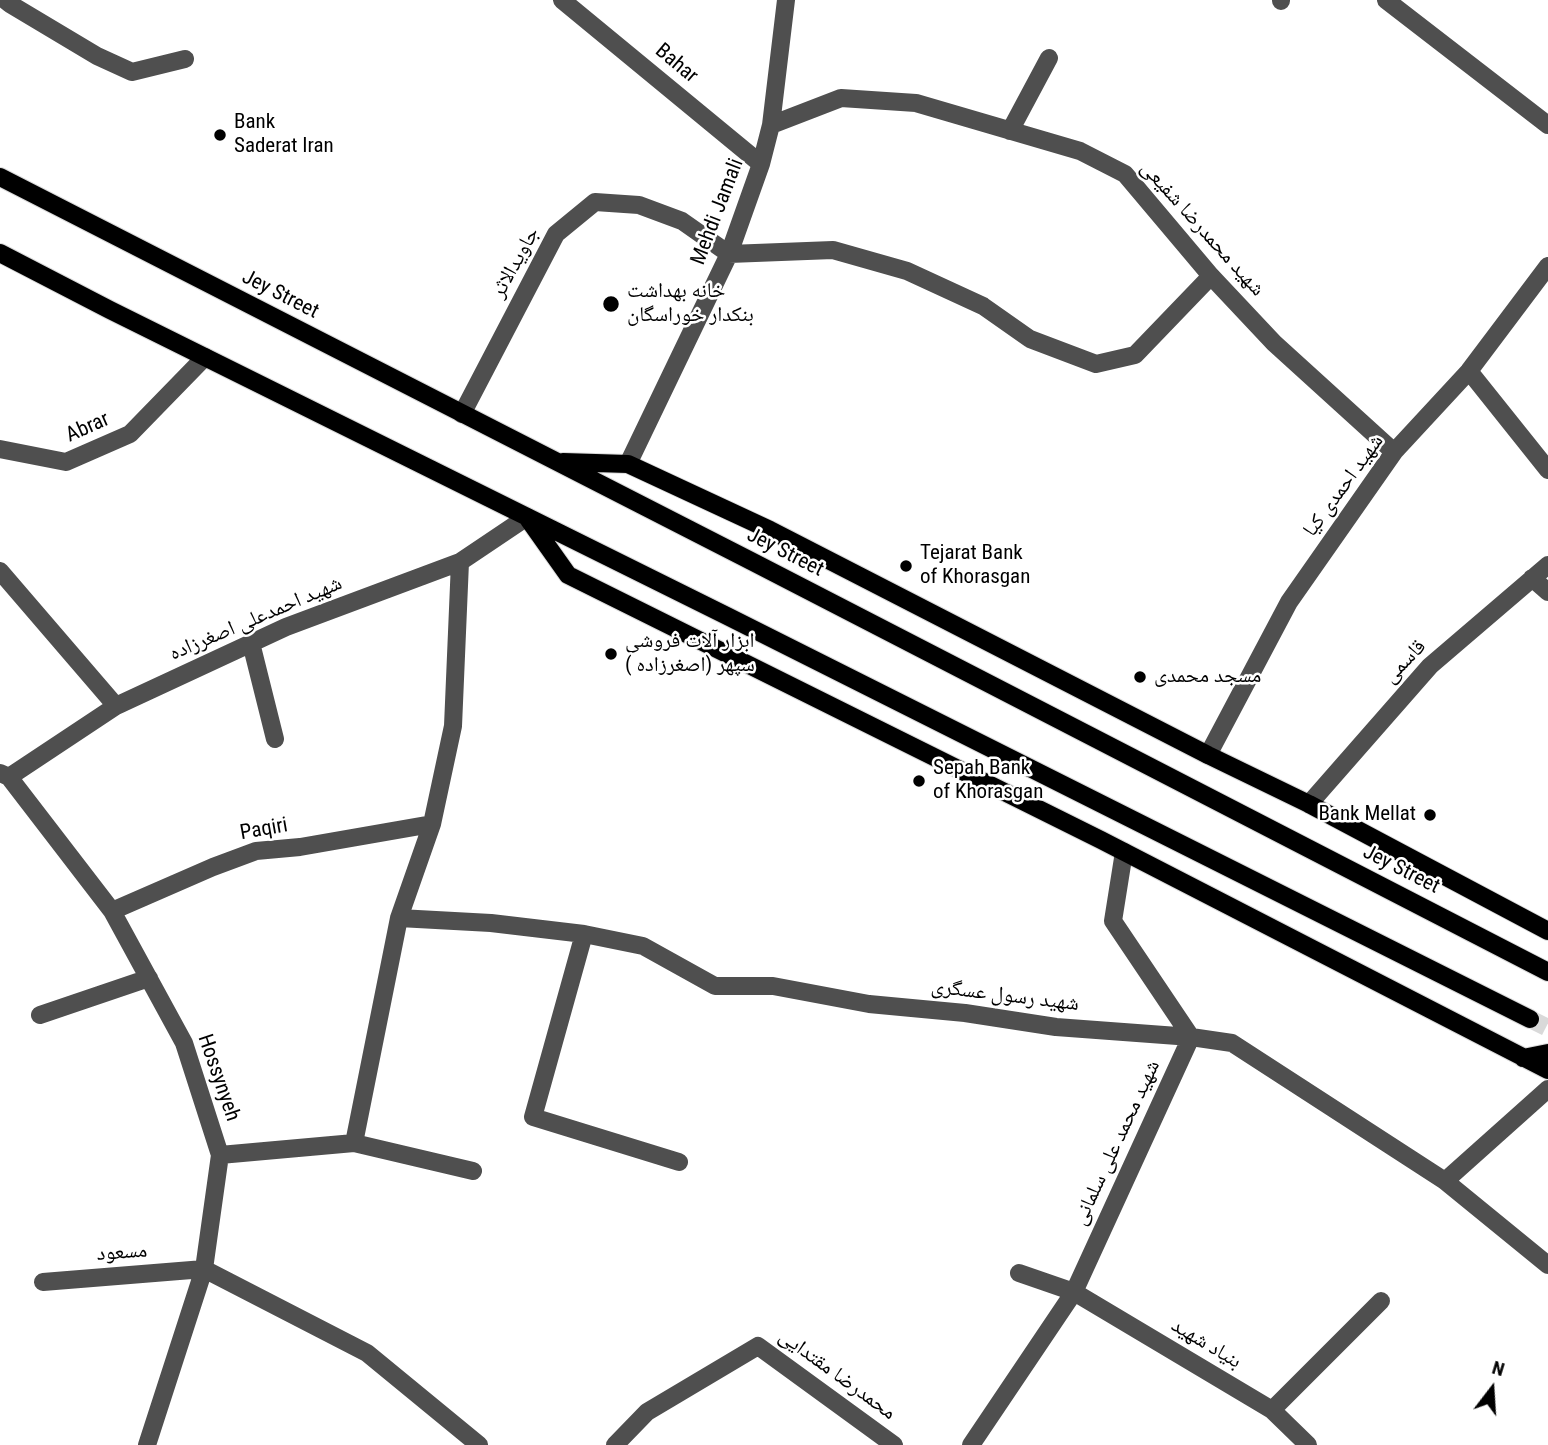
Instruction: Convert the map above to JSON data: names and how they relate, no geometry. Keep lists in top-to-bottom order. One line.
{"streets":{"main road":["Jey Street"],"street":["Bahar","Mehdi Jamali","شهید محمدرضا شفیعی","جاویدالاثر","Abrar","شهید احمدی کیا","شهید احمدعلی اصغرزاده","قاسمی","Paqiri","شهید رسول عسگری","Hossynyeh","شهید محمد علی سلمانی","مسعود","بنیاد شهید","محمدرضا مقتدایی"]},"crossings":[["Bahar","Mehdi Jamali"],["Mehdi Jamali","شهید محمدرضا شفیعی"],["Mehdi Jamali","جاویدالاثر"],["شهید محمدرضا شفیعی","شهید احمدی کیا"],["جاویدالاثر","Jey Street"],["شهید احمدعلی اصغرزاده","Hossynyeh"],["Paqiri","Hossynyeh"],["شهید رسول عسگری","شهید محمد علی سلمانی"],["Hossynyeh","مسعود"],["شهید محمد علی سلمانی","بنیاد شهید"]],"places":["Bank Saderat Iran","خانه بهداشت بنکدار خوراسگان","Tejarat Bank of Khorasgan","ابزار آلات فروشی سپهر (اصغرزاده )","مسجد محمدی","Sepah Bank of Khorasgan","Bank Mellat"],"north":"top"}
